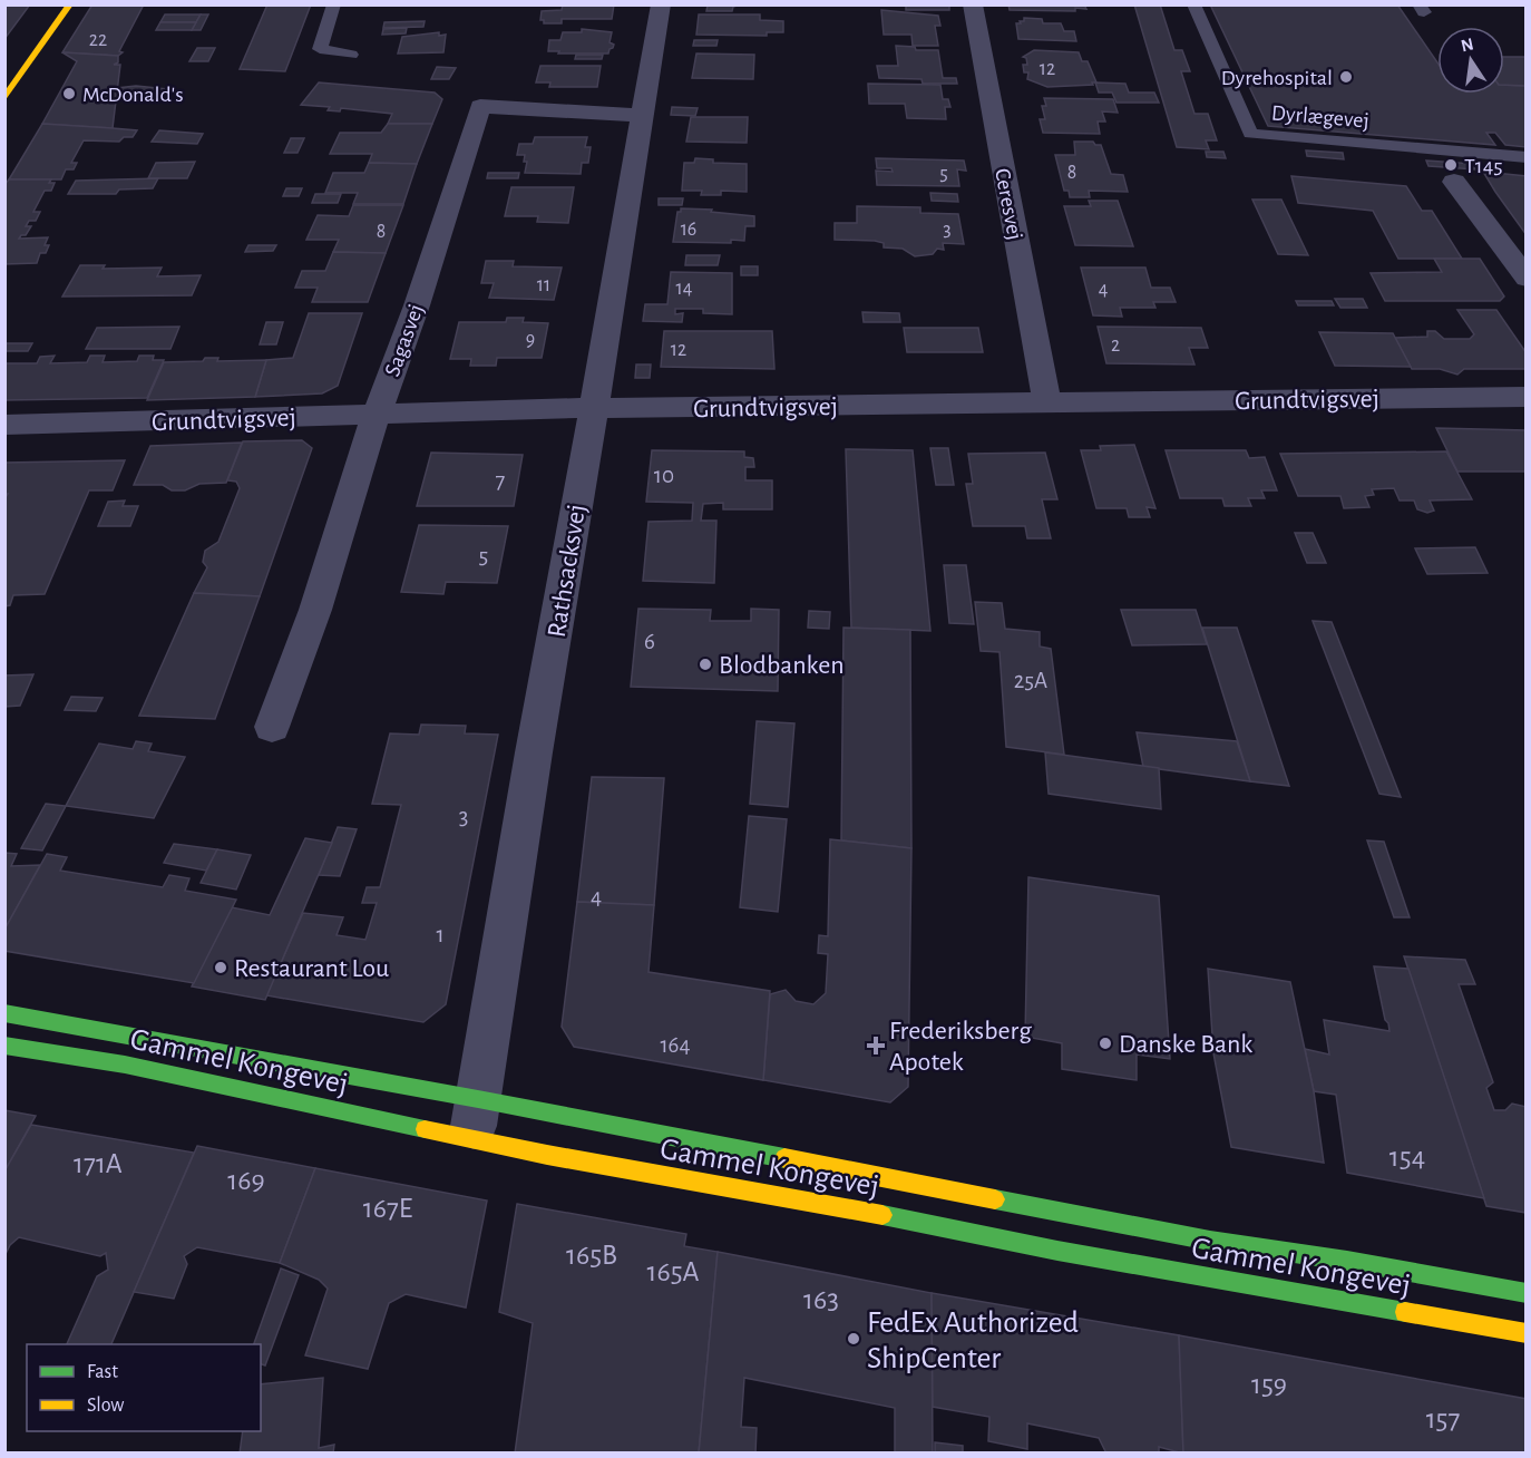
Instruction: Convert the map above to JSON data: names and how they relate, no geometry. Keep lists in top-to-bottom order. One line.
{"streets":{"street":["Ceresvej","Sagasvej","Grundtvigsvej","Rathsacksvej","Gammel Kongevej"],"lane":["Dyrlægevej"]},"crossings":[["Ceresvej","Grundtvigsvej"],["Sagasvej","Grundtvigsvej"],["Sagasvej","Rathsacksvej"],["Grundtvigsvej","Rathsacksvej"],["Rathsacksvej","Gammel Kongevej"]],"places":{"other":["Dyrehospital","McDonald's","T145","Blodbanken","Restaurant Lou","Danske Bank","FedEx Authorized ShipCenter"],"health":["Frederiksberg Apotek"]},"house_numbers":["22","12","8","5","16","3","8","11","14","4","9","2","12","10","7","5","6","25A","3","4","1","164","154","171A","169","167E","165B","165A","163","159","157"],"legend":["Fast","Slow"],"north":"top"}
